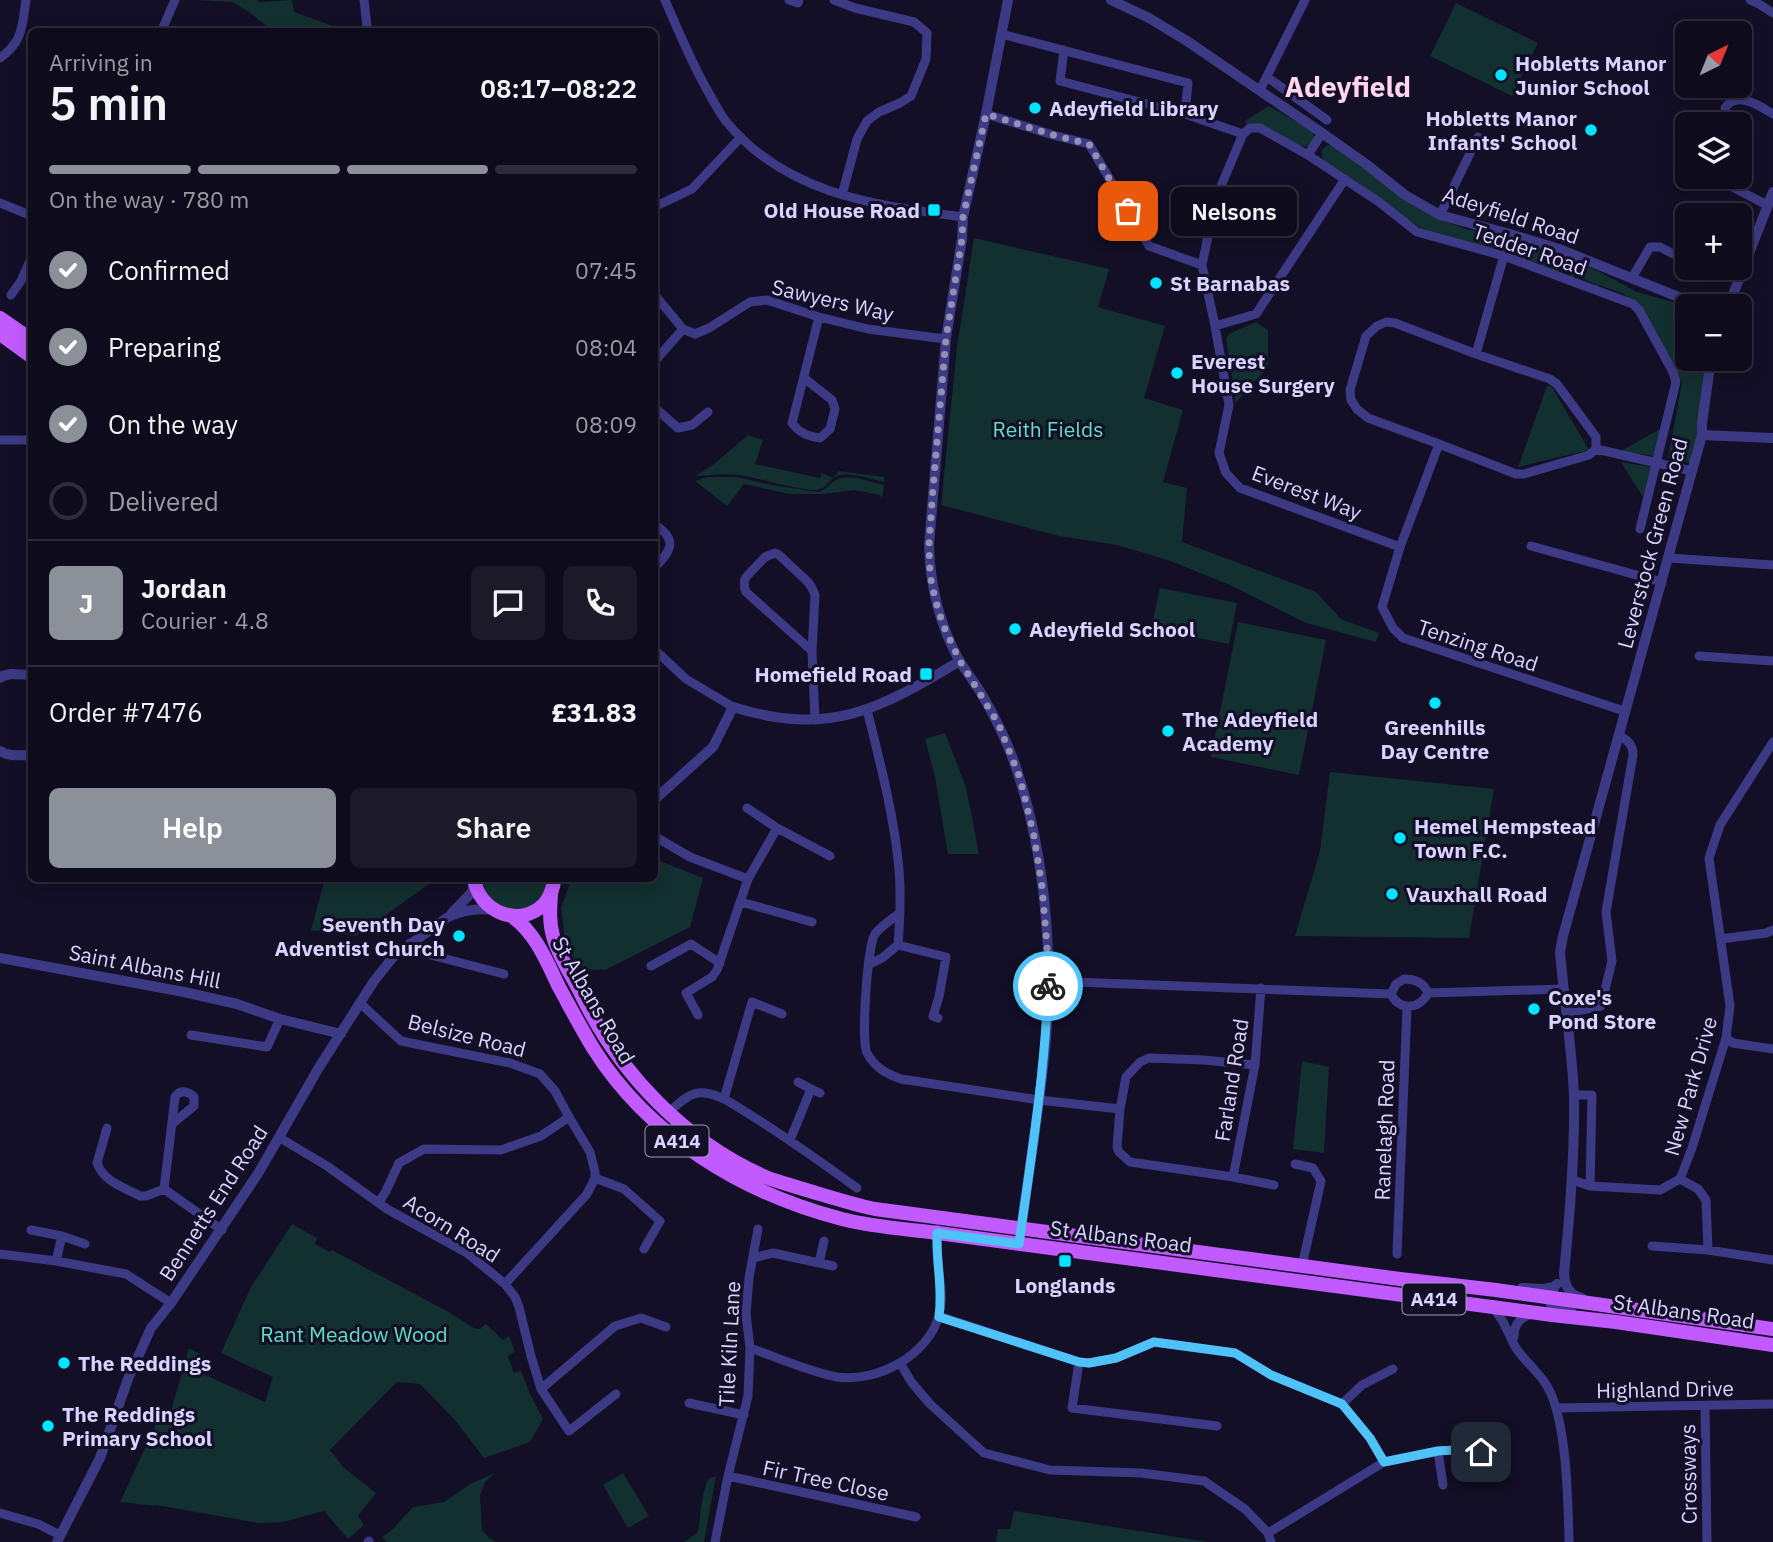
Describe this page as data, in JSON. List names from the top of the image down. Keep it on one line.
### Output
{"streets":{"main road":["St Albans Road","A414"],"street":["Adeyfield Road","Tedder Road","Sawyers Way","Everest Way","Leverstock Green Road","Tenzing Road","Saint Albans Hill","Belsize Road","Farland Road","New Park Drive","Ranelagh Road","Bennetts End Road","Acorn Road","Tile Kiln Lane","Highland Drive","Crossways","Fir Tree Close"]},"crossings":[["Tedder Road","Everest Way"],["Everest Way","Tenzing Road"],["Leverstock Green Road","Tenzing Road"],["Leverstock Green Road","St Albans Road"],["Leverstock Green Road","New Park Drive"],["Saint Albans Hill","Bennetts End Road"],["Belsize Road","Bennetts End Road"],["Bennetts End Road","Acorn Road"],["Tile Kiln Lane","Fir Tree Close"],["Highland Drive","Crossways"]],"districts":["Adeyfield"],"parks":["Reith Fields","Rant Meadow Wood"],"places":{"other":["Hobletts Manor Junior School","Adeyfield Library","Hobletts Manor Infants' School","Nelsons","St Barnabas","Everest House Surgery","Adeyfield School","Greenhills Day Centre","The Adeyfield Academy","Hemel Hempstead Town F.C.","Vauxhall Road","Seventh Day Adventist Church","Coxe's Pond Store","The Reddings","The Reddings Primary School"],"transit":["Old House Road","Homefield Road","Longlands"]},"north":"top right","page":{"map_buttons":["+","−"],"heading":["5 min","Arriving in","08:17–08:22"],"panel":["Jordan","Courier · 4.8","Order #7476","£31.83"],"bar":"On the way · 780 m","bubble":"Nelsons","list":[["Confirmed","07:45"],["Preparing","08:04"],["On the way","08:09"],"Delivered"],"round":"J","buttons":["Help","Share"]}}
